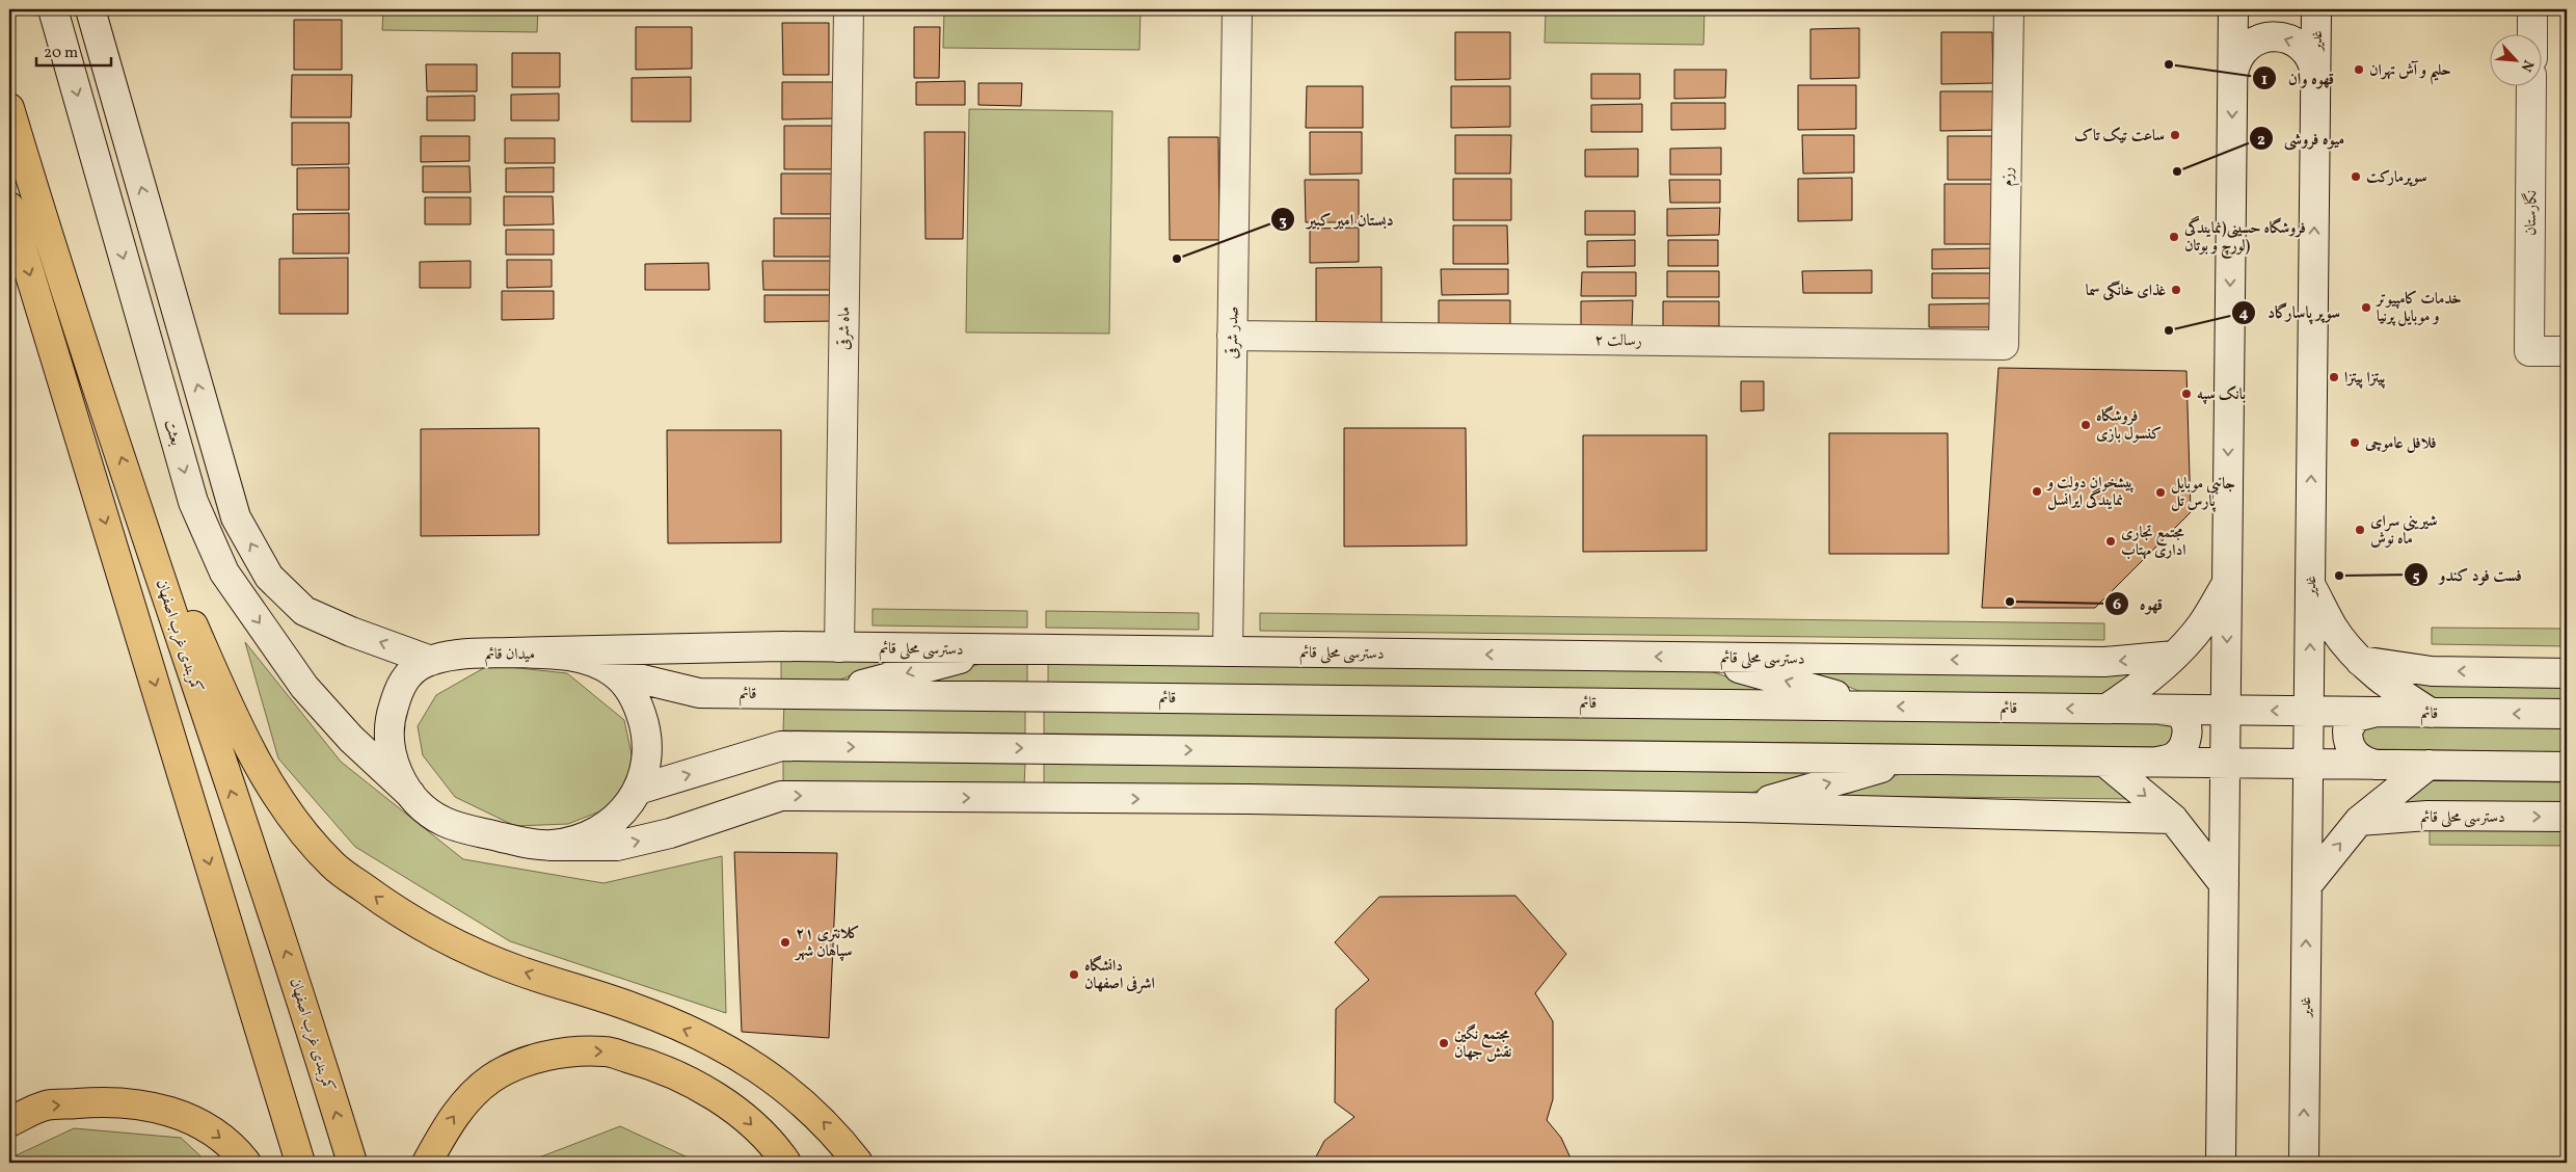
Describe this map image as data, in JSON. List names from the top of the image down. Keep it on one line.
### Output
{"streets":{"highway":["کمربندی غرب اصفهان"],"main road":["غدیر","رزم","نگارستان","ماه شرقی","صدر شرقی","رسالت ۲","بعثت","دسترسی محلی قائم","میدان قائم","قائم"]},"crossings":[["غدیر","قائم"],["رزم","رسالت ۲"],["ماه شرقی","دسترسی محلی قائم"],["صدر شرقی","رسالت ۲"],["صدر شرقی","دسترسی محلی قائم"],["بعثت","میدان قائم"],["دسترسی محلی قائم","میدان قائم"],["میدان قائم","قائم"]],"places":["قهوه وان","حلیم و آش تهران","ساعت تیک تاک","میوه فروشی","سوپرمارکت","فروشگاه حسینی(نمایندگی لورچ و بوتان)","دبستان امیر کبیر","غذای خانگی سما","خدمات کامپیوتر و موبایل پرنیا","سوپر پاسارگاد","پیتزا پیتزا","بانک سپه","فروشگاه کنسول بازی","فلافل عاموچی","پیشخوان دولت و نمایندگی ایرانسل","جانبی موبایل پارس تل","شیرینی سرای ماه نوش","مجتمع تجاری اداری مهتاب","فست فود کندو","قهوه","کلانتری ۲۱ سپاهان شهر","دانشگاه اشرفی اصفهان","مجتمع نگین نقش جهان"],"scale_bar":"20 m","north":"bottom right"}
